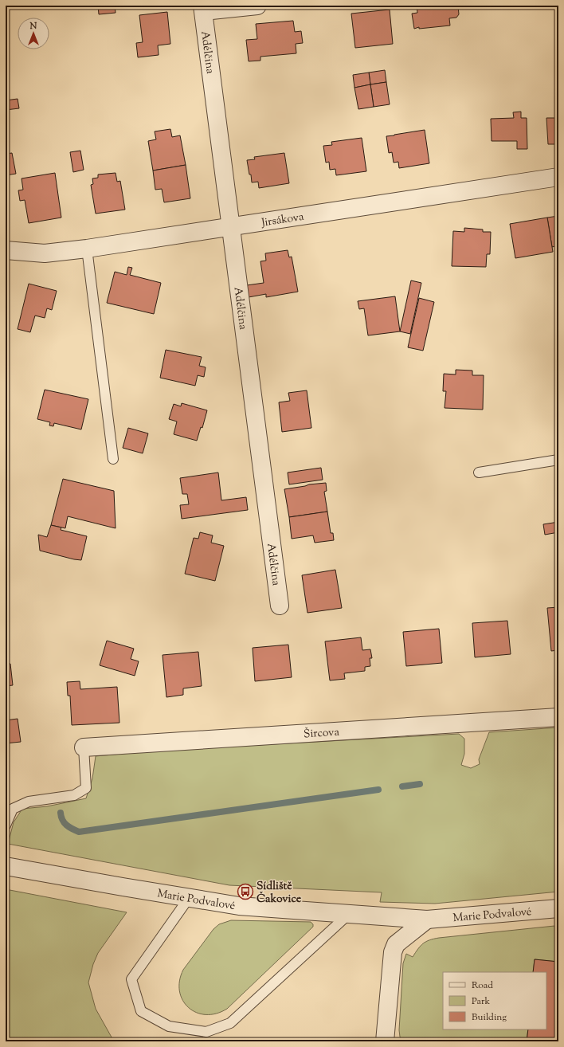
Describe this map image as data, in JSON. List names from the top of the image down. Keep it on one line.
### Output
{"streets":{"street":["Adélčina","Jirsákova","Šircova","Marie Podvalové"]},"crossings":[["Adélčina","Jirsákova"]],"places":{"bus stop":["Sídliště Čakovice"]},"legend":["Road","Park","Building"],"north":"top"}
